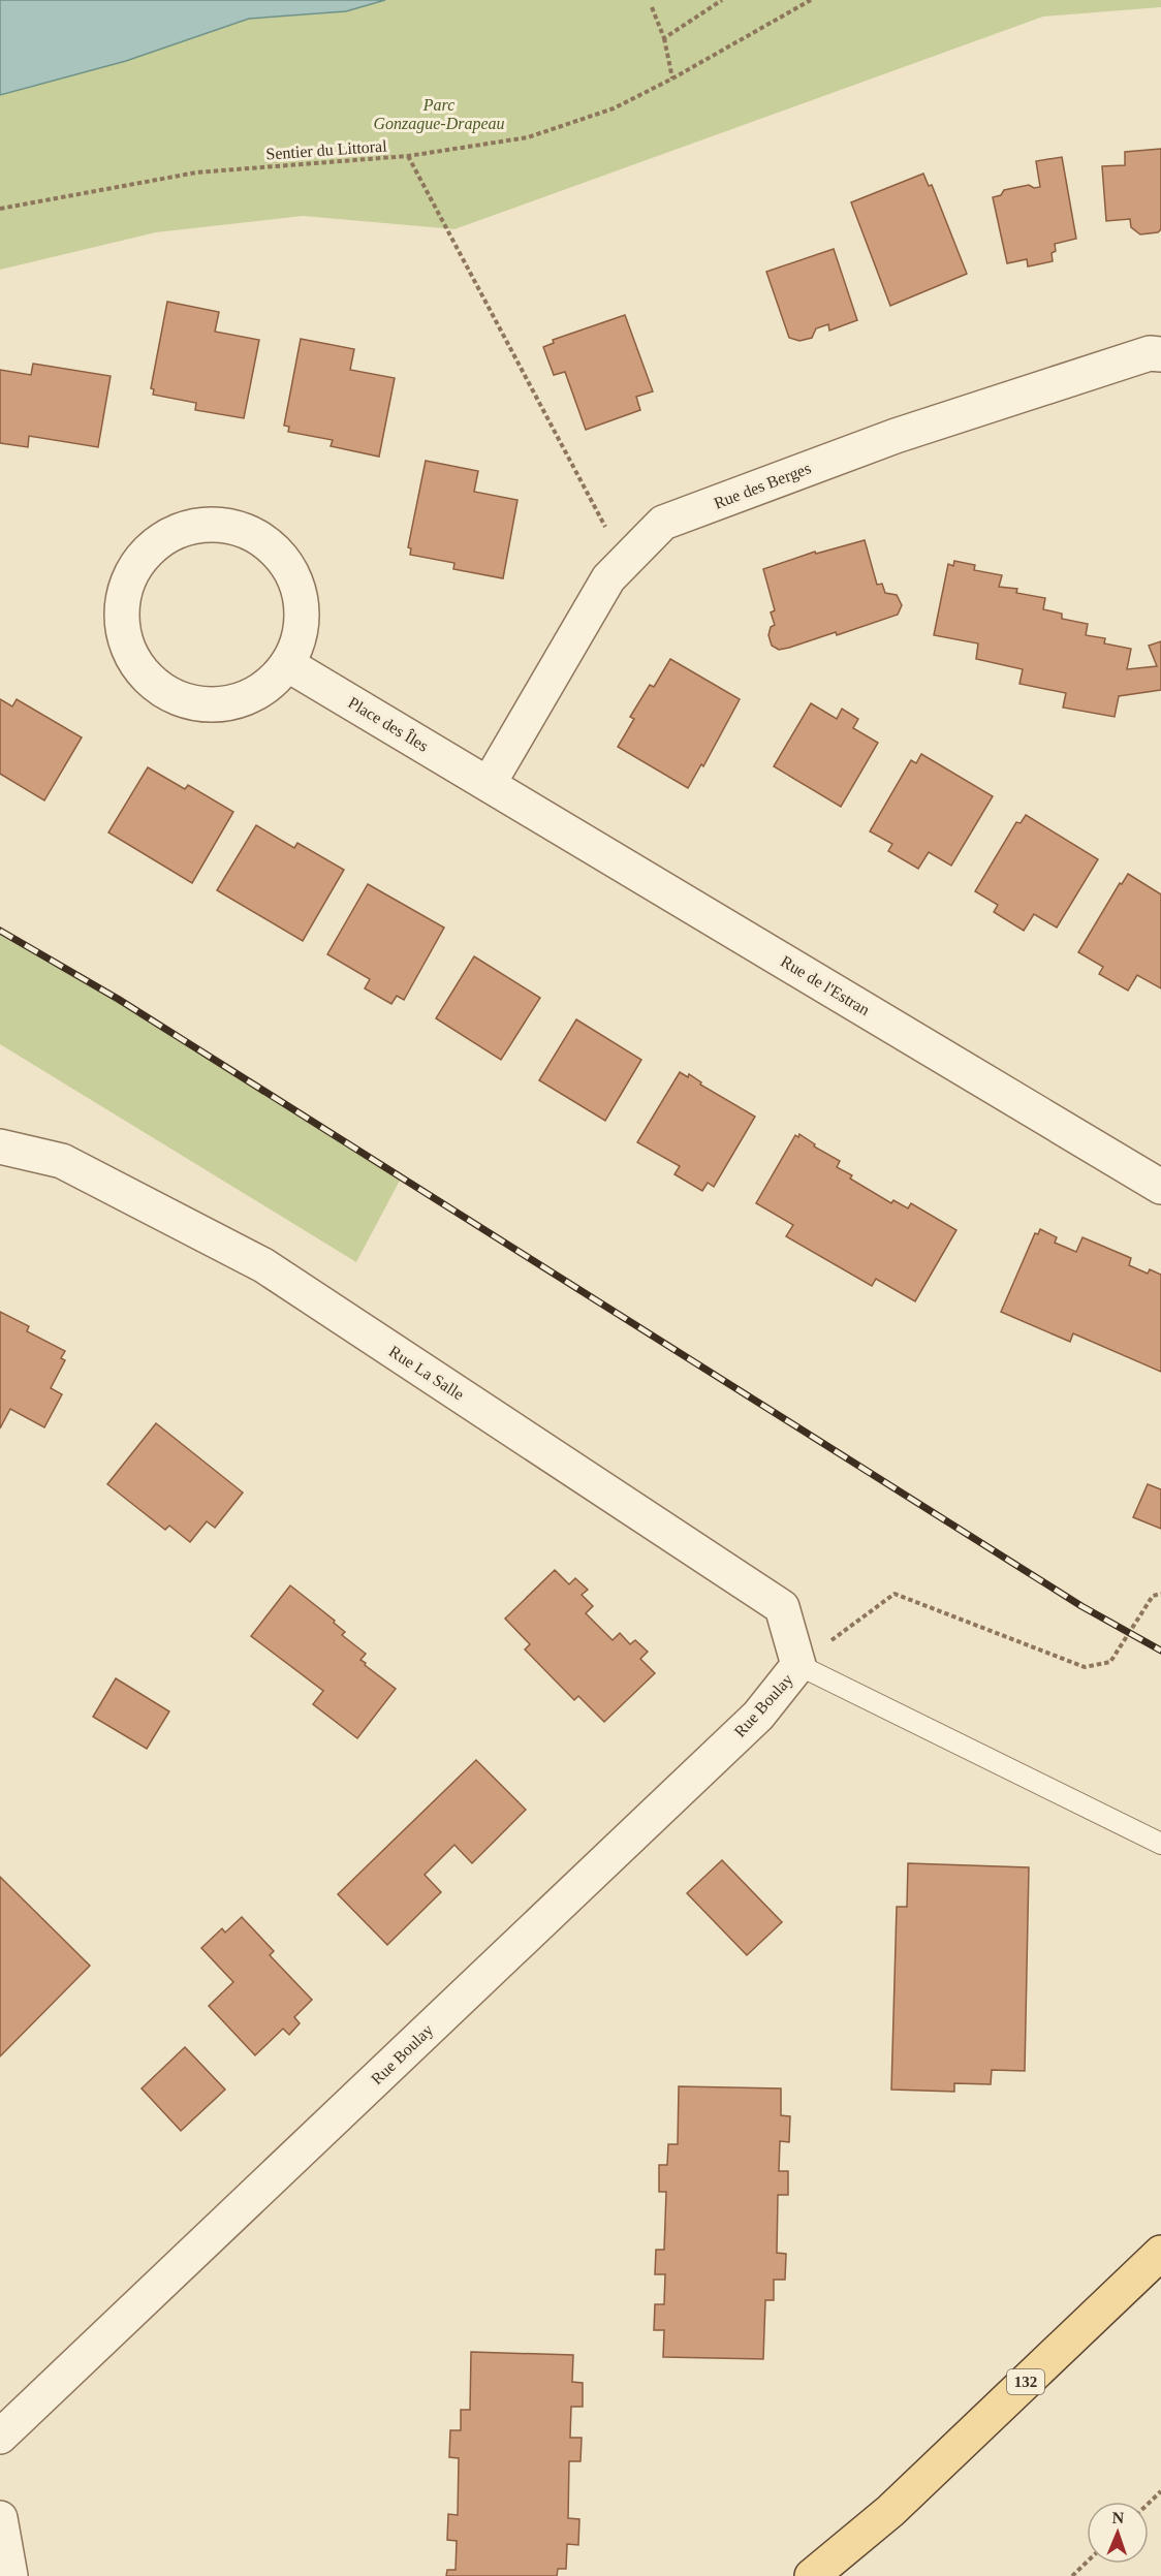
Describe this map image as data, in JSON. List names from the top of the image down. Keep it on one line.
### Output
{"streets":{"main road":["132"],"street":["Rue des Berges","Place des Îles","Rue de l'Estran","Rue La Salle","Rue Boulay"],"path":["Sentier du Littoral"]},"crossings":[["Rue des Berges","Place des Îles"],["Rue des Berges","Rue de l'Estran"],["Place des Îles","Rue de l'Estran"],["Rue La Salle","Rue Boulay"]],"parks":["Parc Gonzague-Drapeau"],"north":"top"}
